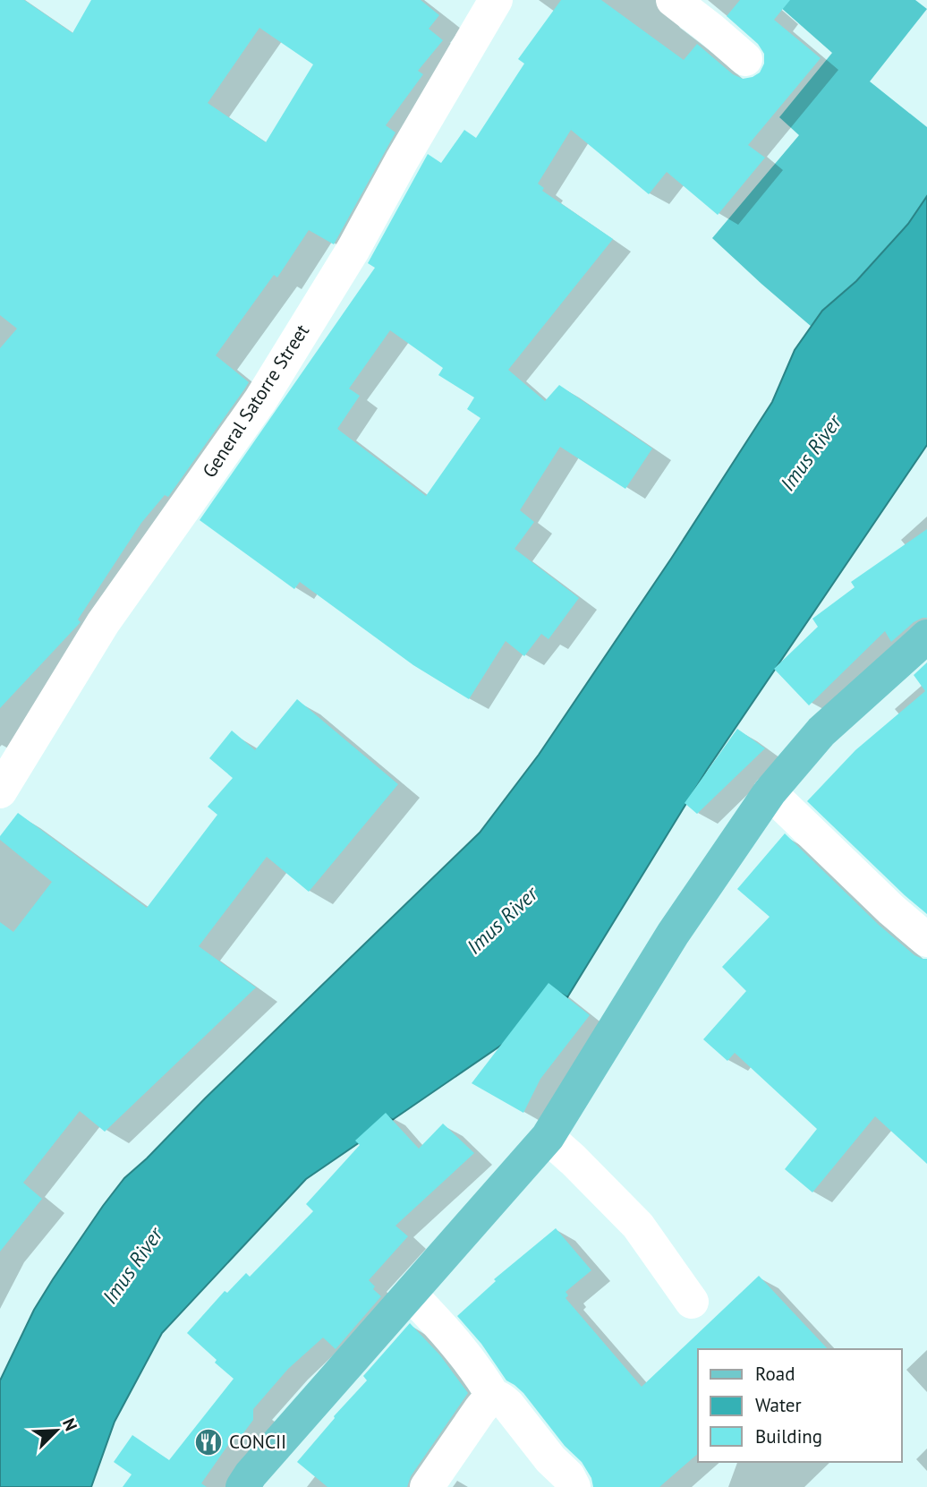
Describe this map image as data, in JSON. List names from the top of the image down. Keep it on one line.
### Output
{"streets":{"street":["General Satorre Street"]},"water":["Imus River"],"places":{"restaurant":["CONCII"]},"legend":["Road","Water","Building"],"north":"top right"}
